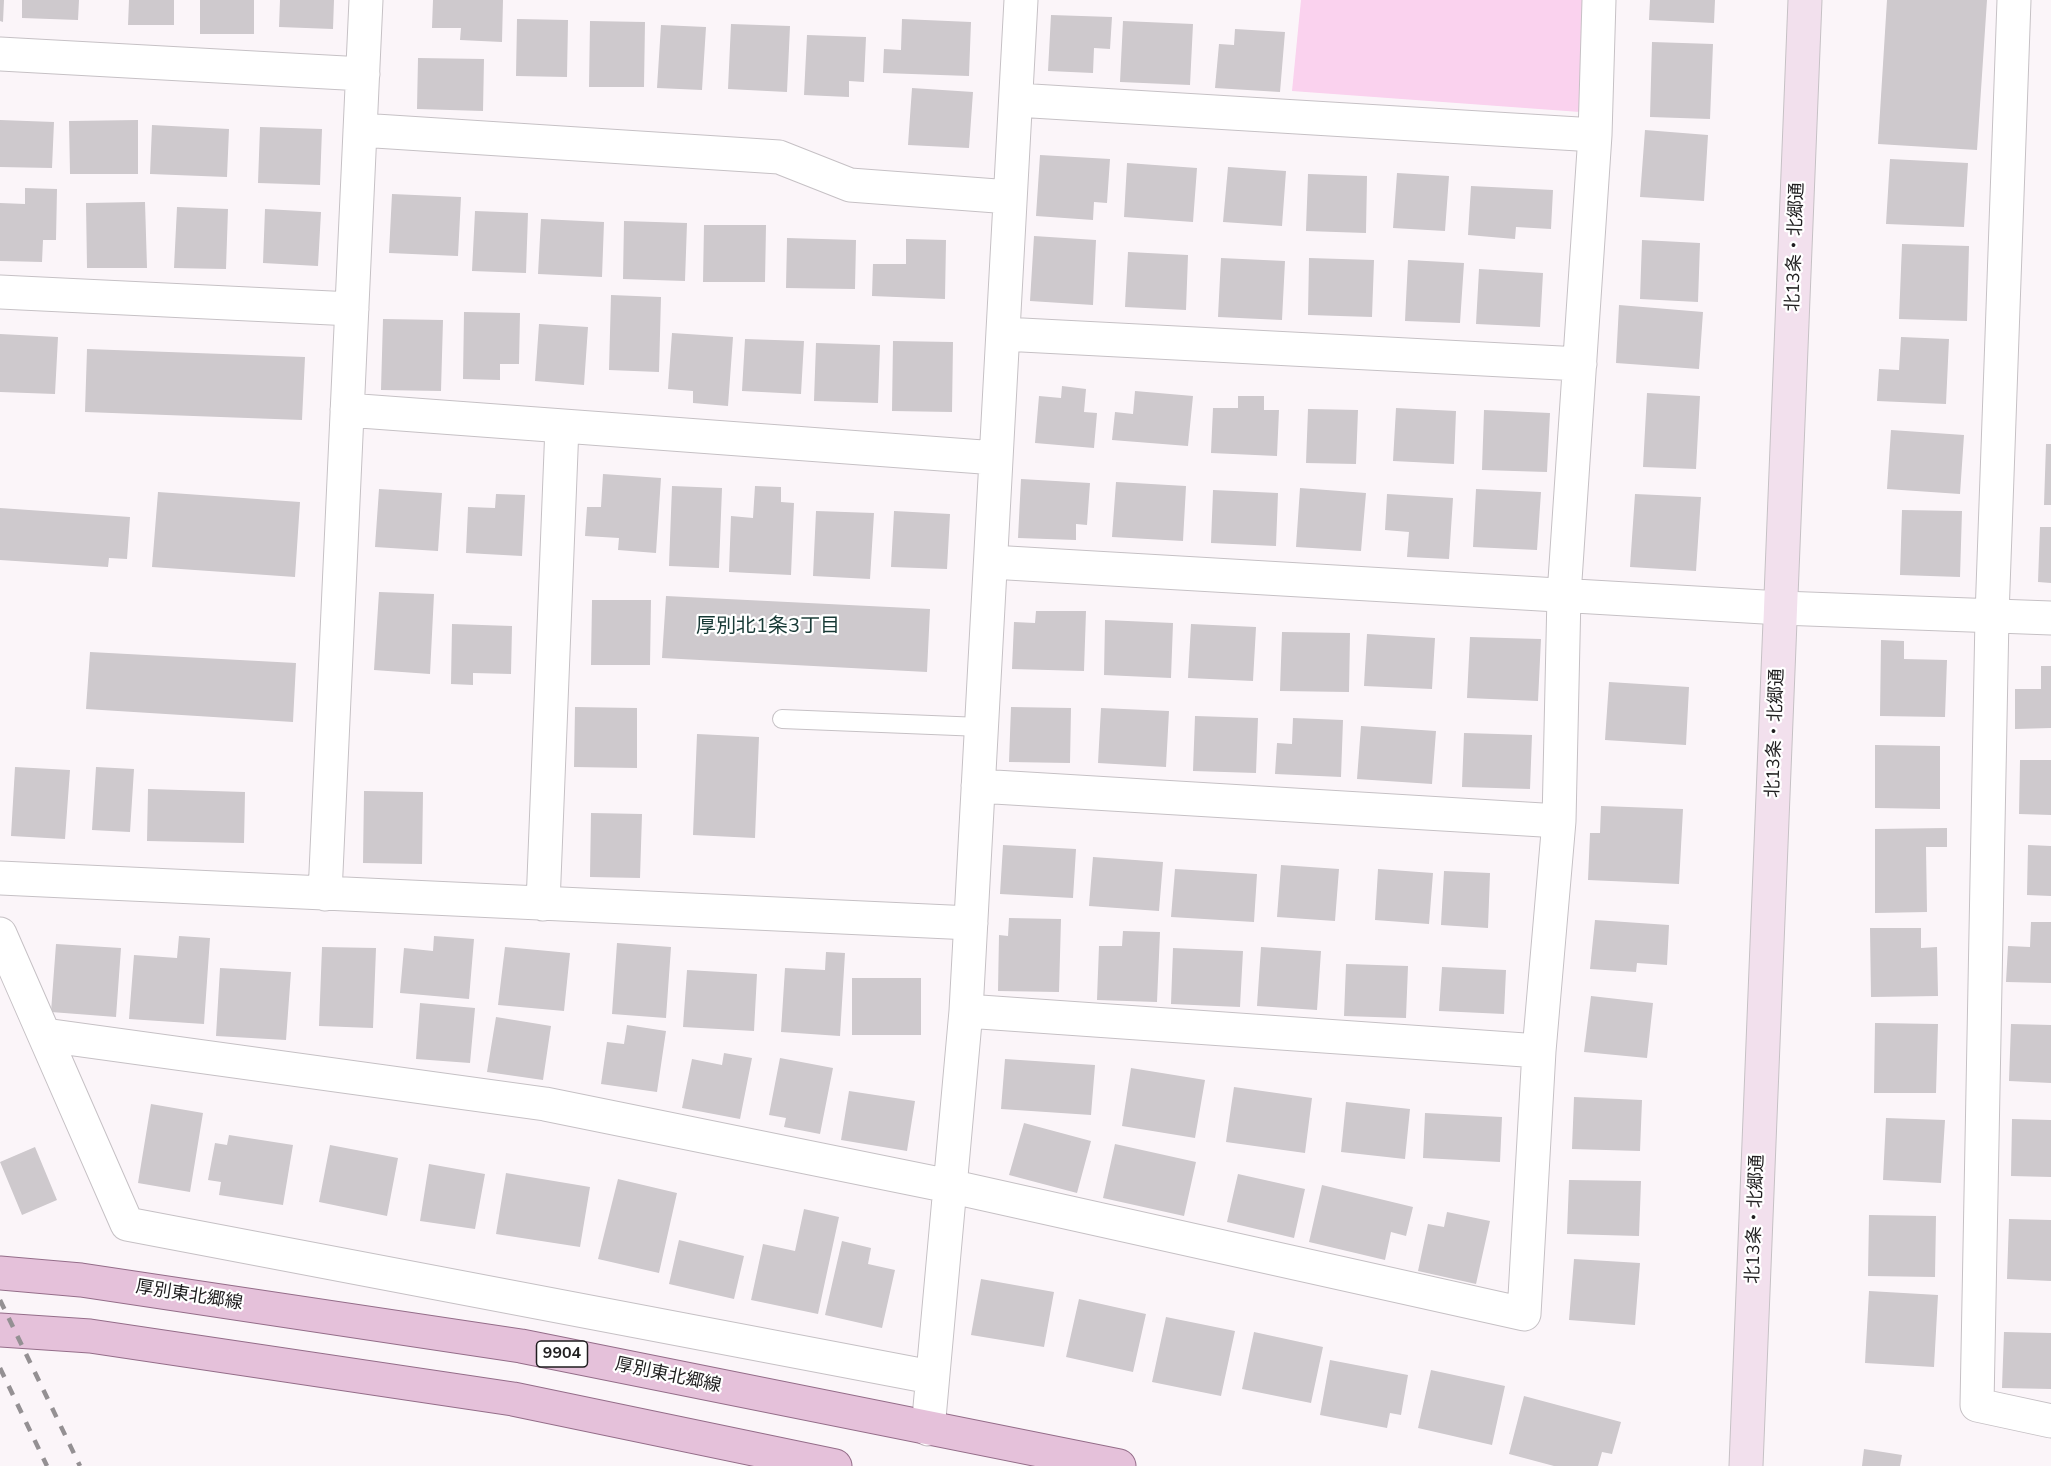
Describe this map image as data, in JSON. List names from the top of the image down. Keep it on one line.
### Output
{"streets":{"main road":["北13条・北郷通","厚別東北郷線","9904"]},"districts":["厚別北1条3丁目"]}
